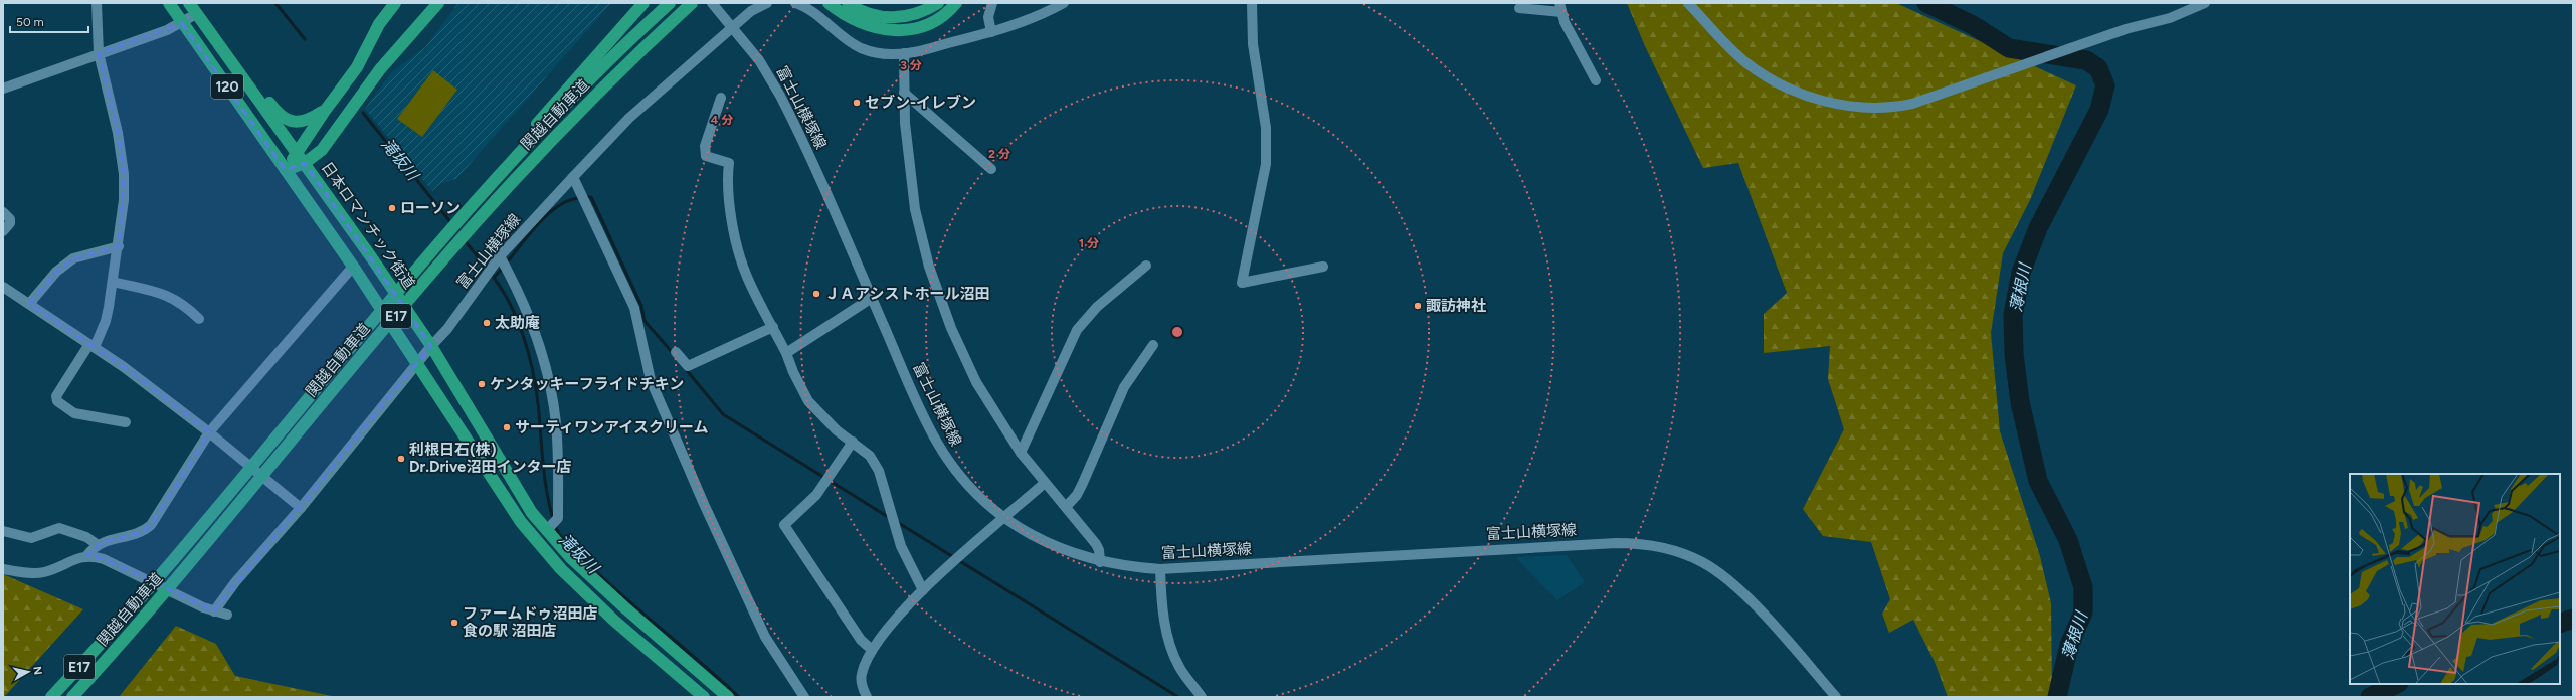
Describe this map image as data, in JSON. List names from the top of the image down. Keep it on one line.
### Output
{"streets":{"highway":["120","関越自動車道","日本ロマンチック街道","E17"],"street":["富士山横塚線"]},"crossings":[["120","富士山横塚線"],["富士山横塚線","日本ロマンチック街道"]],"water":["滝坂川","薄根川"],"places":["セブン-イレブン","ローソン","ＪＡアシストホール沼田","諏訪神社","太助庵","ケンタッキーフライドチキン","サーティワンアイスクリーム","利根日石(株) Dr.Drive沼田インター店","ファームドゥ沼田店 食の駅 沼田店"],"scale_bar":"50 m","north":"right","rings":["3 分","4 分","2 分","1 分"]}
